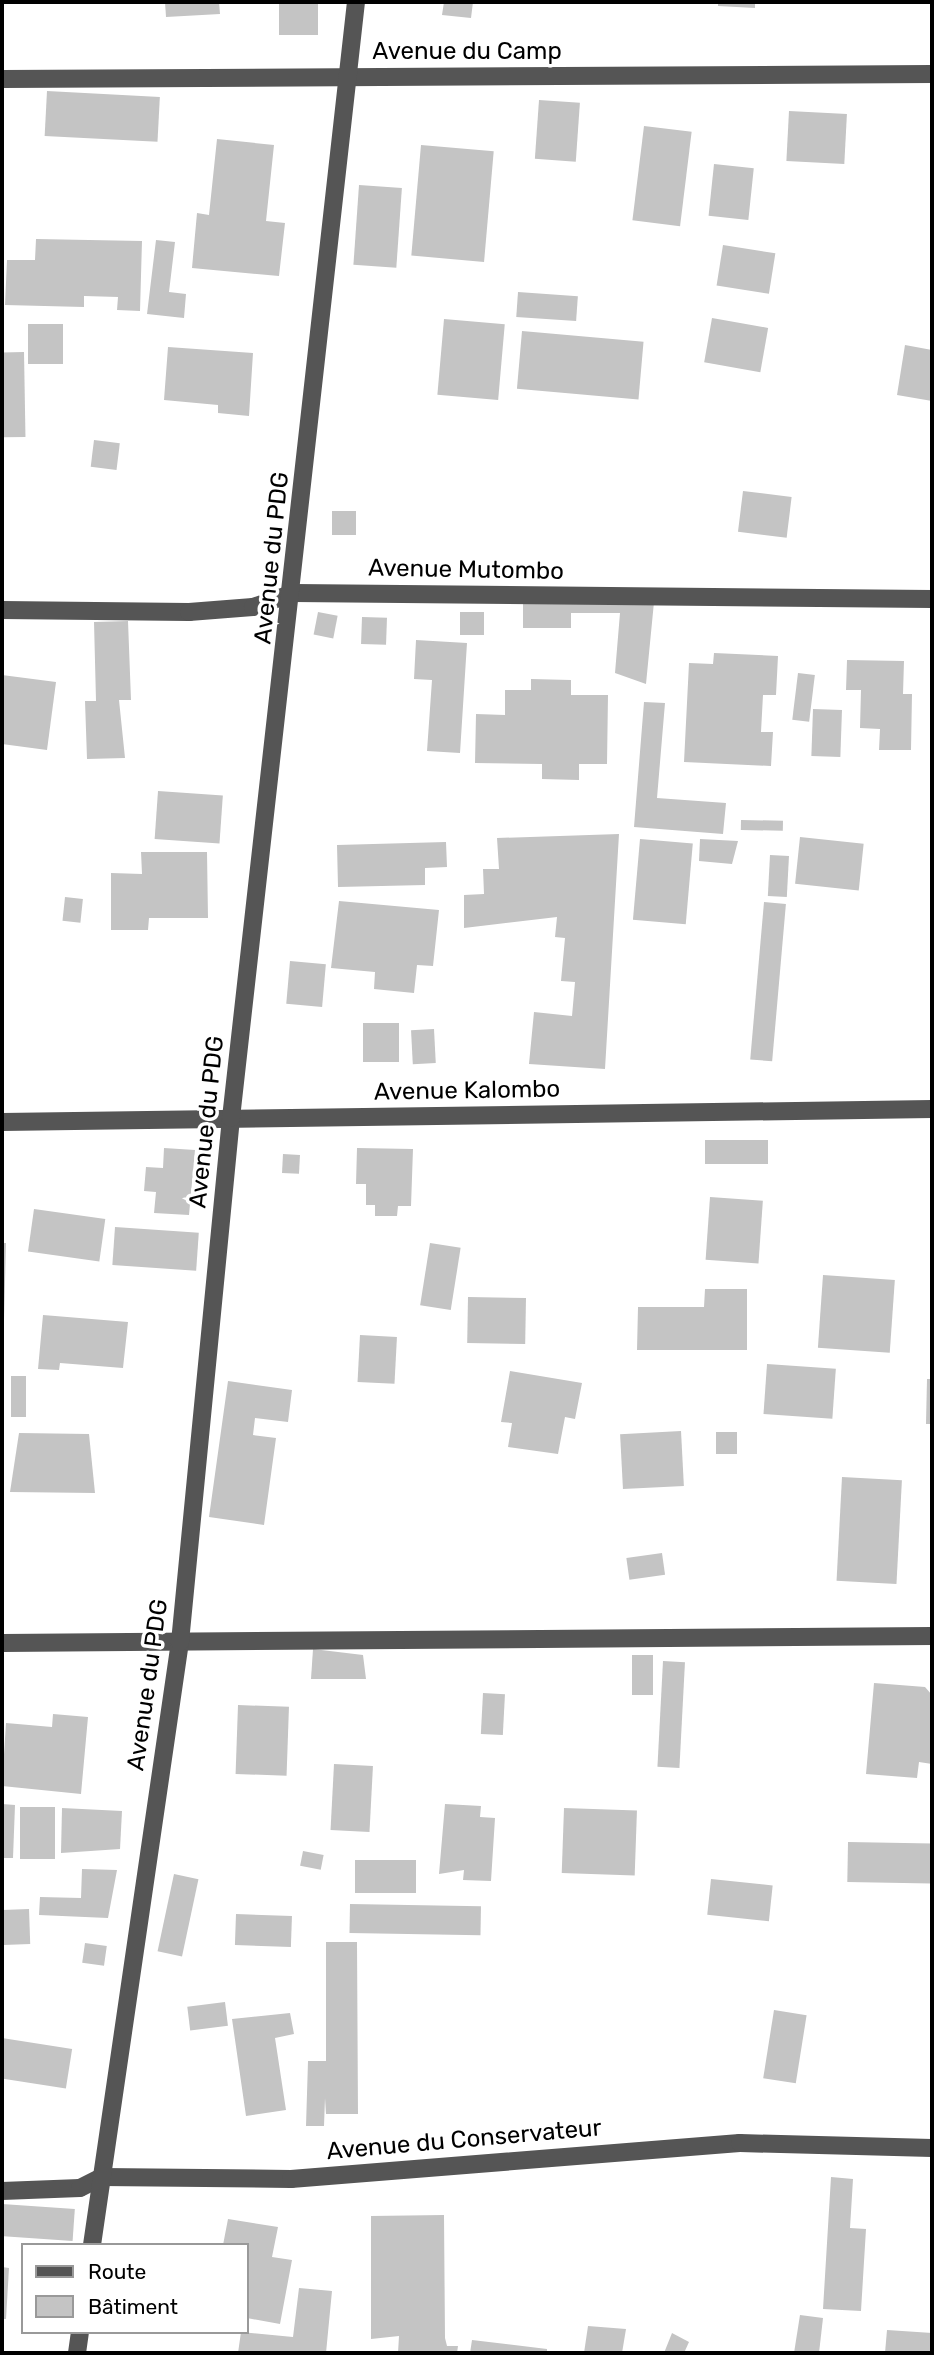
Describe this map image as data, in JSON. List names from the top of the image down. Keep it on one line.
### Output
{"streets":{"street":["Avenue du Camp","Avenue du PDG","Avenue Mutombo","Avenue Kalombo","Avenue du Conservateur"]},"crossings":[["Avenue du Camp","Avenue du PDG"],["Avenue du PDG","Avenue Mutombo"],["Avenue du PDG","Avenue Kalombo"],["Avenue du PDG","Avenue du Conservateur"]],"legend":["Route","Bâtiment"]}
